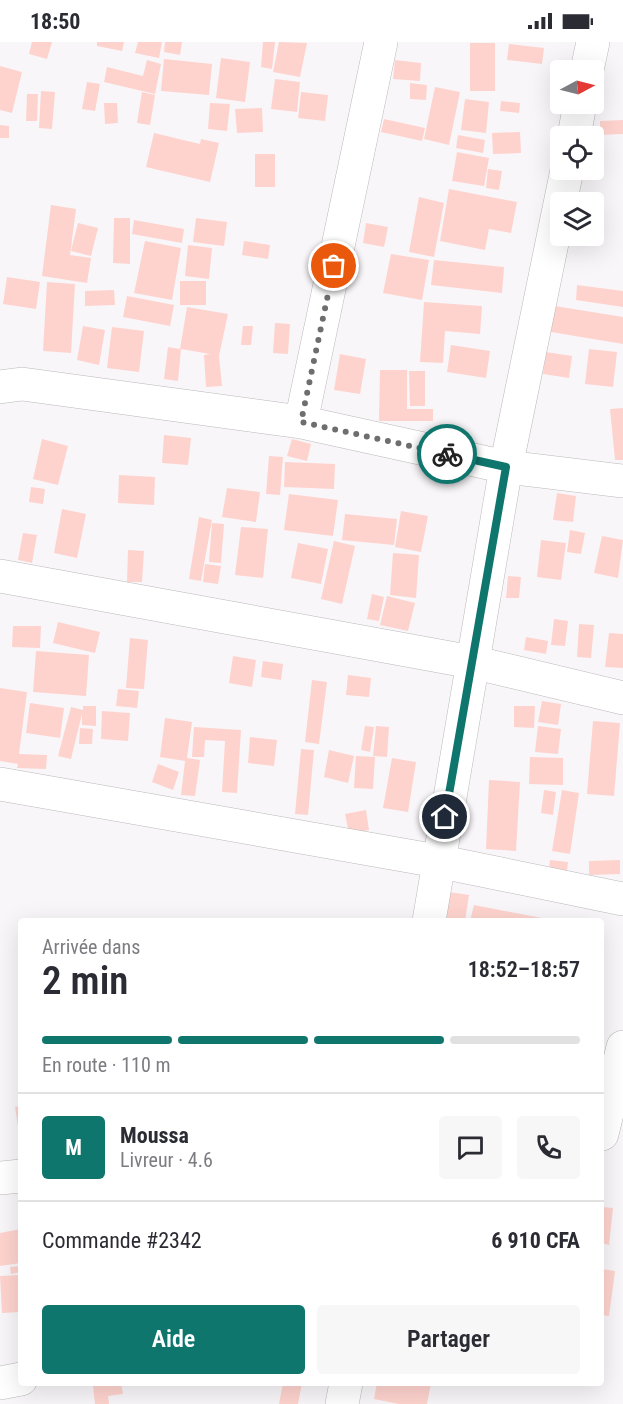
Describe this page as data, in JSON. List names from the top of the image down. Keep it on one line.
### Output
{"north":"right","page":{"status":"18:50","heading":["2 min","Arrivée dans","18:52–18:57"],"panel":["Moussa","Livreur · 4.6","Commande #2342","6 910 CFA"],"bar":"En route · 110 m","round":"M","buttons":["Aide","Partager"]}}
